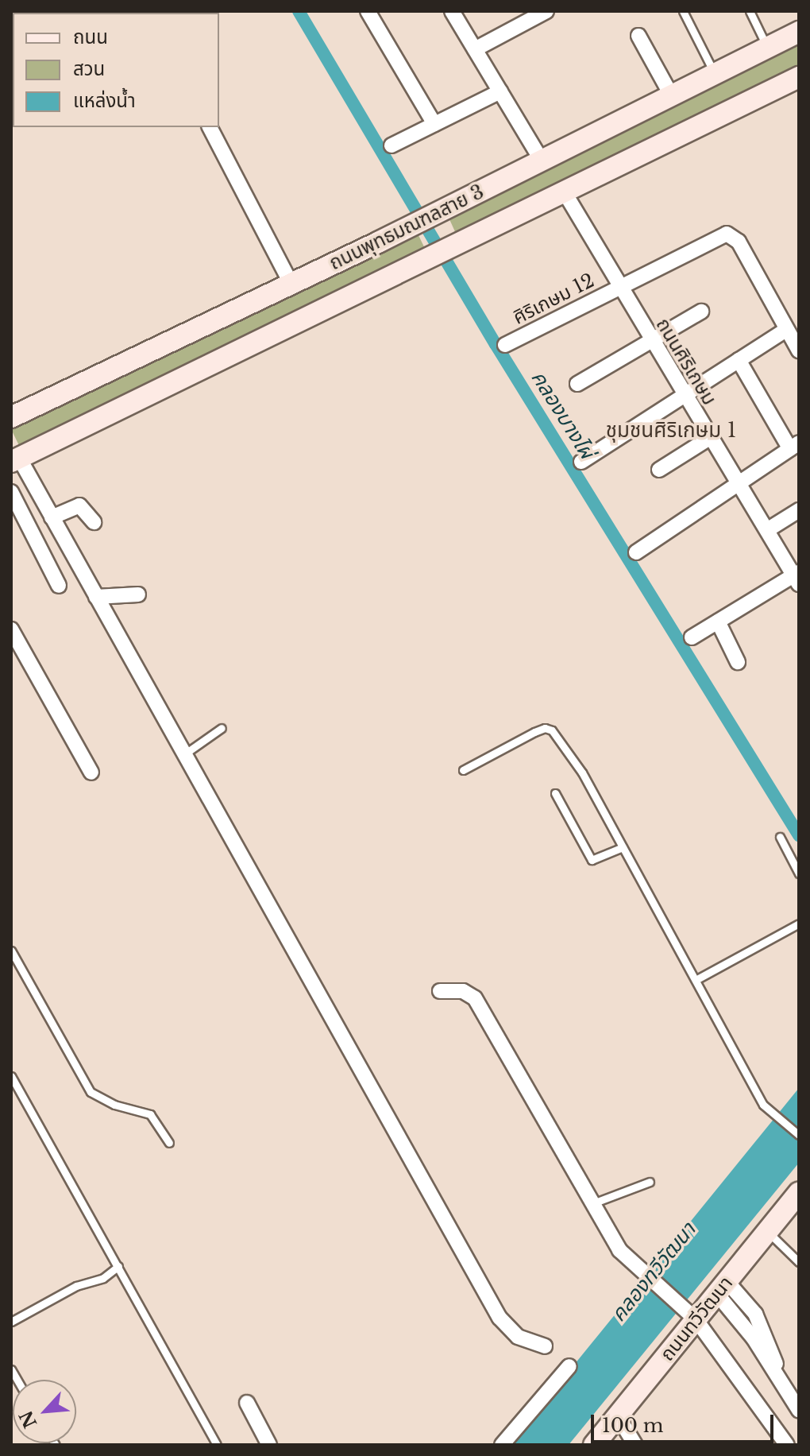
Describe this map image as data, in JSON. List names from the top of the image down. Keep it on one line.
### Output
{"streets":{"main road":["ถนนพุทธมณฑลสาย 3","ถนนทวีวัฒนา"],"street":["ศิริเกษม 12","ถนนศิริเกษม"]},"crossings":[["ถนนพุทธมณฑลสาย 3","ถนนศิริเกษม"],["ศิริเกษม 12","ถนนศิริเกษม"]],"districts":["ชุมชนศิริเกษม 1"],"water":["คลองบางไผ่","คลองทวีวัฒนา"],"legend":["ถนน","สวน","แหล่งน้ำ"],"scale_bar":"100 m","north":"bottom left"}
